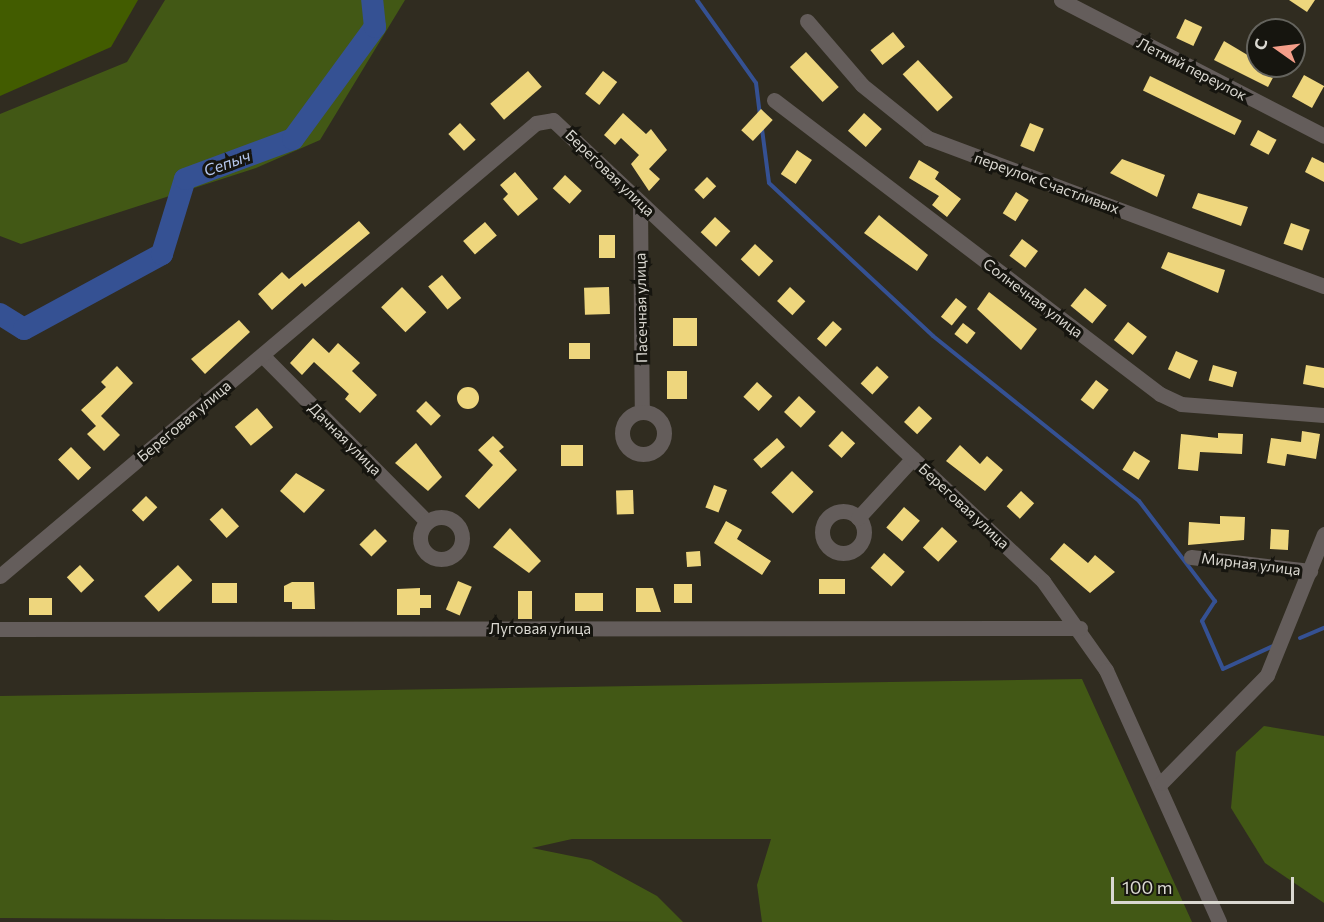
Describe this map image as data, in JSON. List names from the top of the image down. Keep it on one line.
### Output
{"streets":{"street":["Летний переулок","Береговая улица","переулок Счастливых","Солнечная улица","Пасечная улица","Дачная улица","Мирная улица","Луговая улица"]},"crossings":[["Береговая улица","Пасечная улица"],["Береговая улица","Дачная улица"],["Береговая улица","Луговая улица"]],"water":["Сепыч"],"scale_bar":"100 m","north":"left"}
